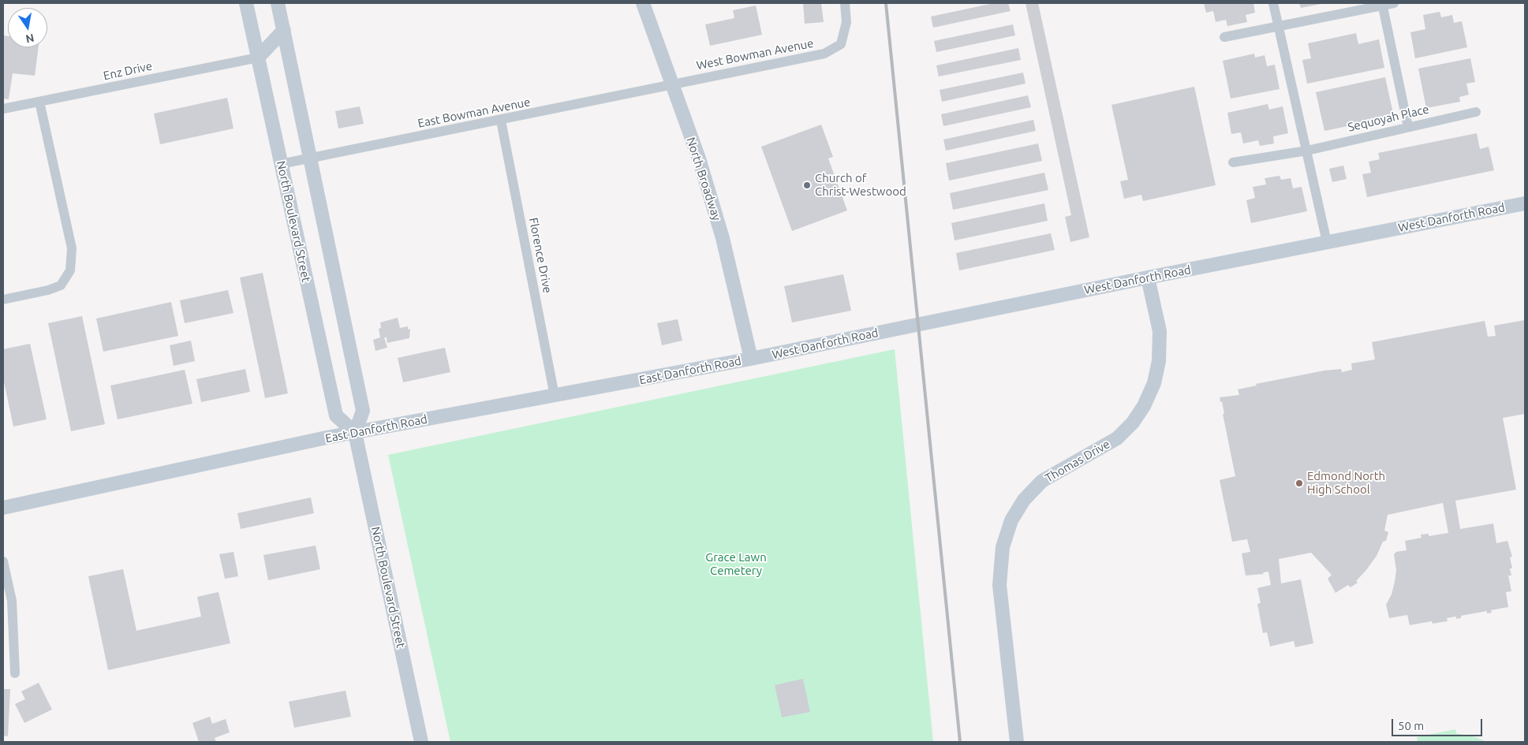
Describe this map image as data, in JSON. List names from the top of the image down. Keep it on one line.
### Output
{"streets":{"main road":["North Broadway","West Danforth Road","North Boulevard Street","East Danforth Road","Thomas Drive"],"street":["West Bowman Avenue","Enz Drive","East Bowman Avenue","Sequoyah Place","Florence Drive"]},"crossings":[["West Bowman Avenue","East Bowman Avenue"],["West Bowman Avenue","North Broadway"],["Enz Drive","North Boulevard Street"],["East Bowman Avenue","North Broadway"],["East Bowman Avenue","North Boulevard Street"],["East Bowman Avenue","Florence Drive"],["North Broadway","West Danforth Road"],["North Broadway","East Danforth Road"],["West Danforth Road","East Danforth Road"],["West Danforth Road","Thomas Drive"],["North Boulevard Street","East Danforth Road"],["Florence Drive","East Danforth Road"]],"parks":["Grace Lawn Cemetery"],"places":["Church of Christ-Westwood","Edmond North High School"],"scale_bar":"50 m","north":"bottom"}
